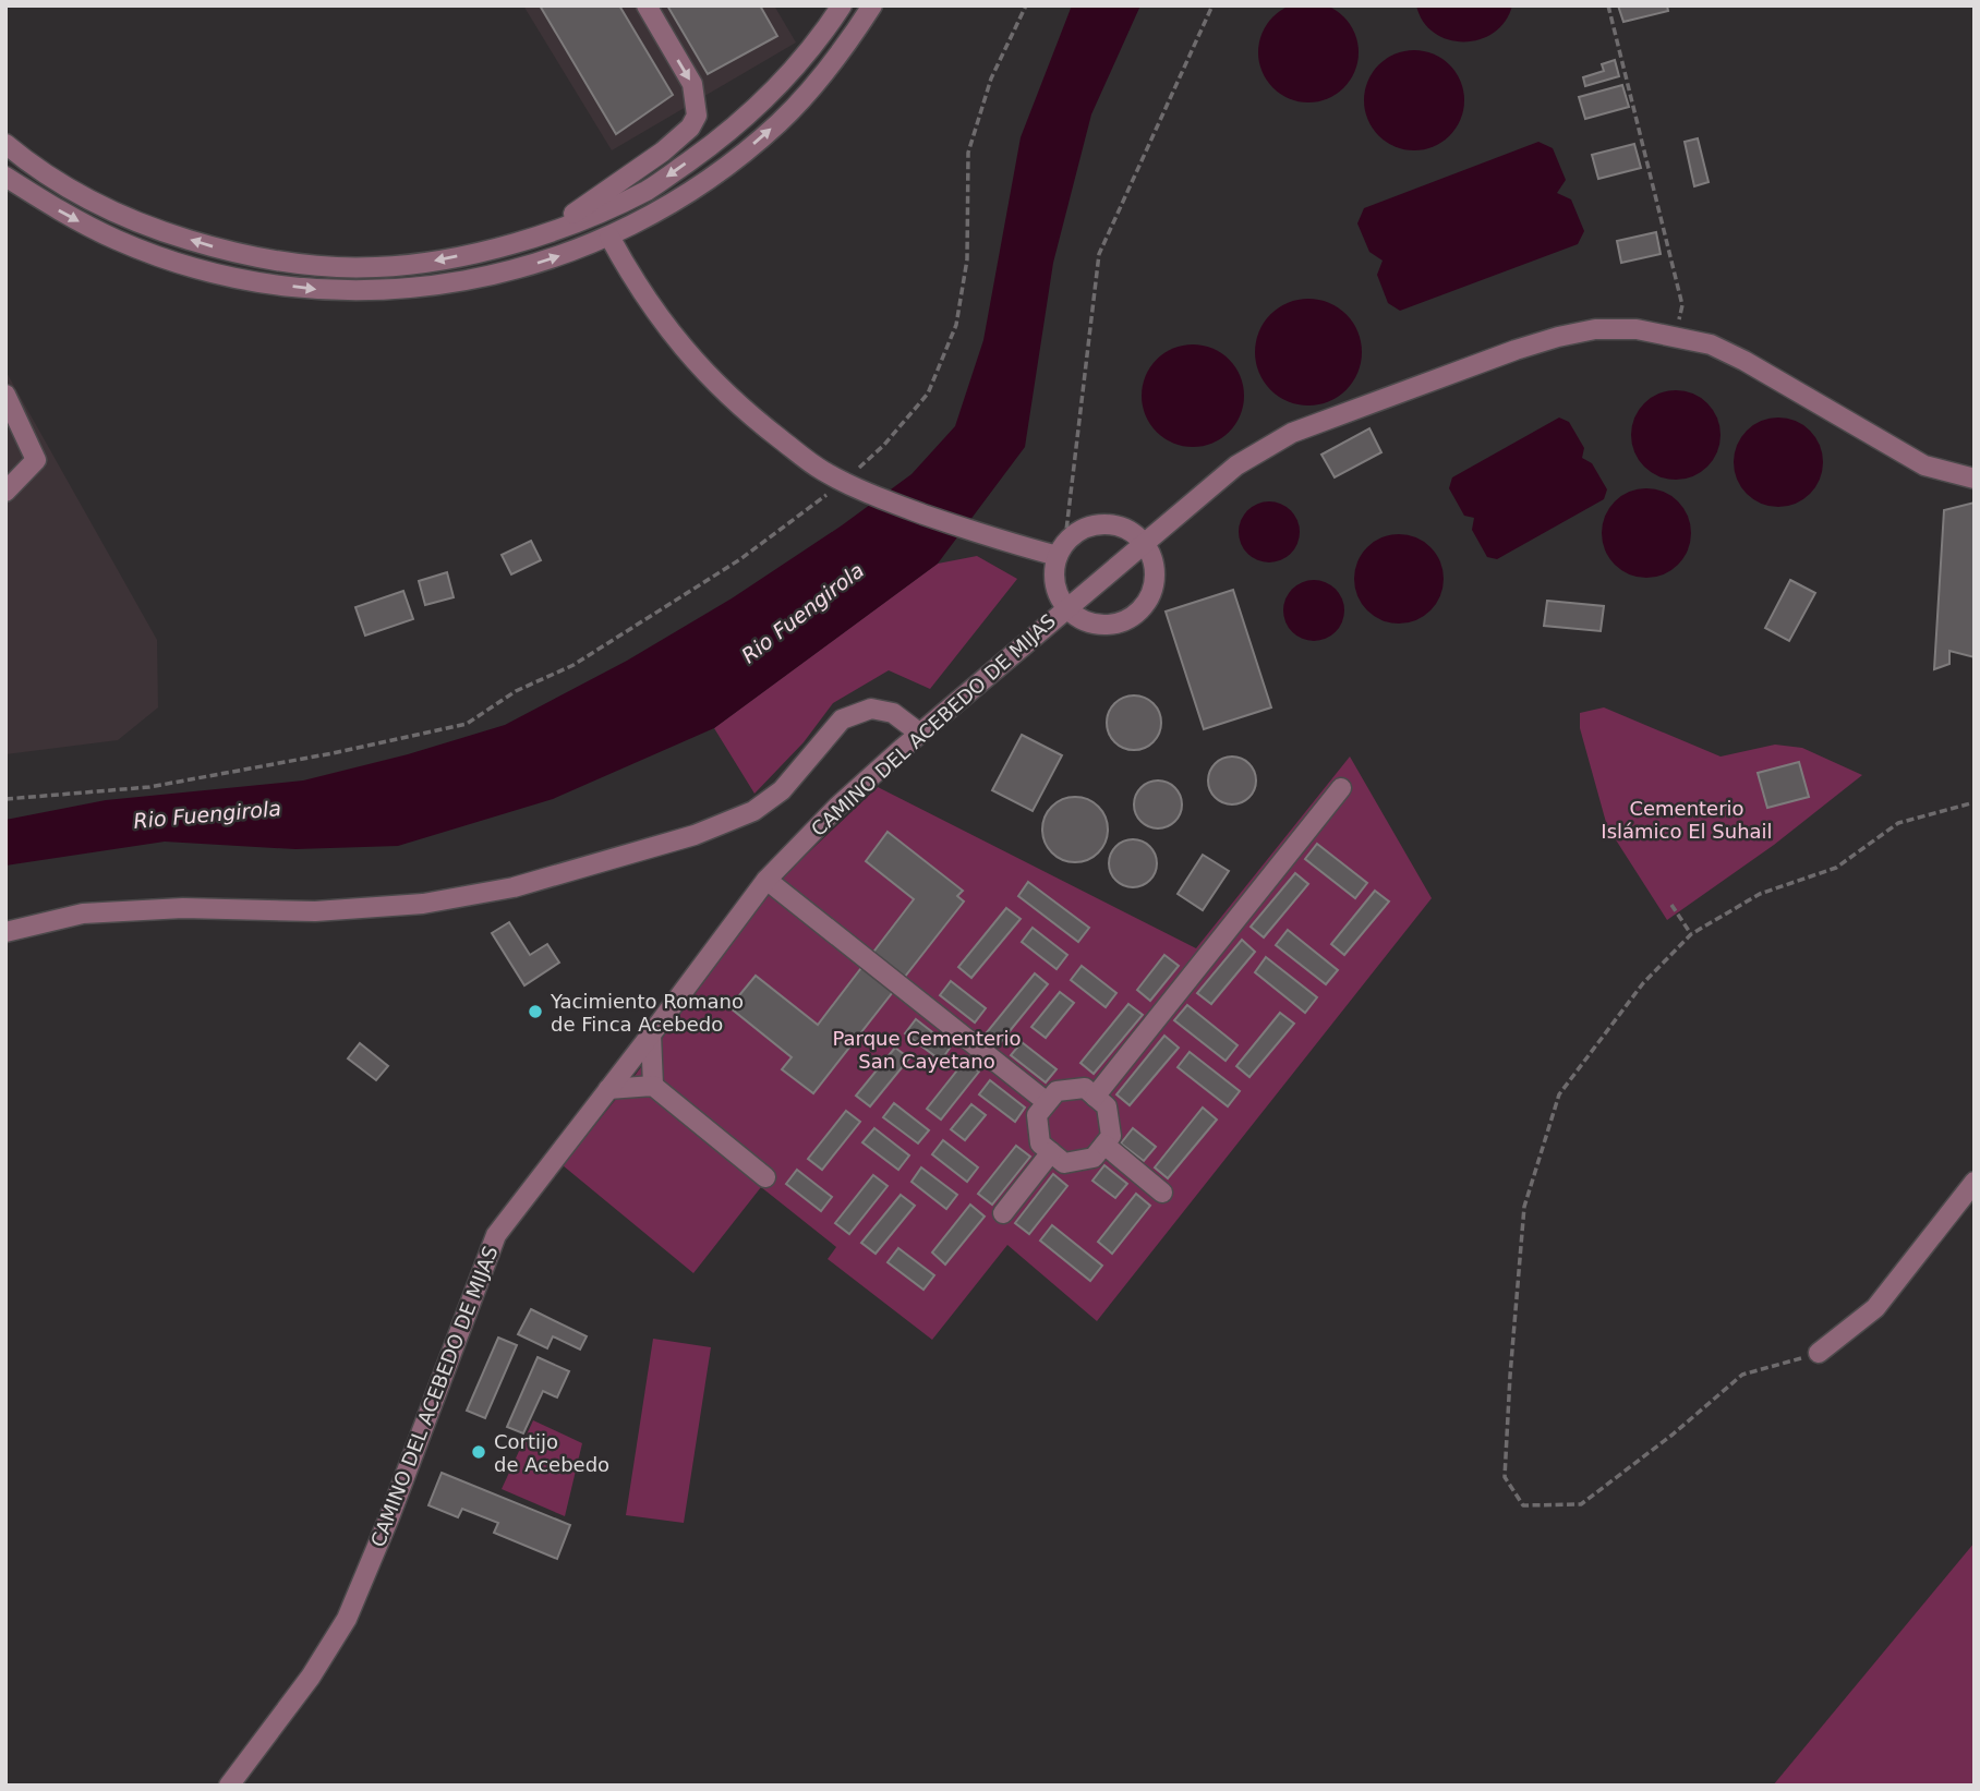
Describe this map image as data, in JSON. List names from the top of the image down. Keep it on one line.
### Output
{"streets":{"street":["CAMINO DEL ACEBEDO DE MIJAS"]},"water":["Rio Fuengirola"],"parks":["Cementerio Islámico El Suhail","Parque Cementerio San Cayetano"],"places":["Yacimiento Romano de Finca Acebedo","Cortijo de Acebedo"]}
